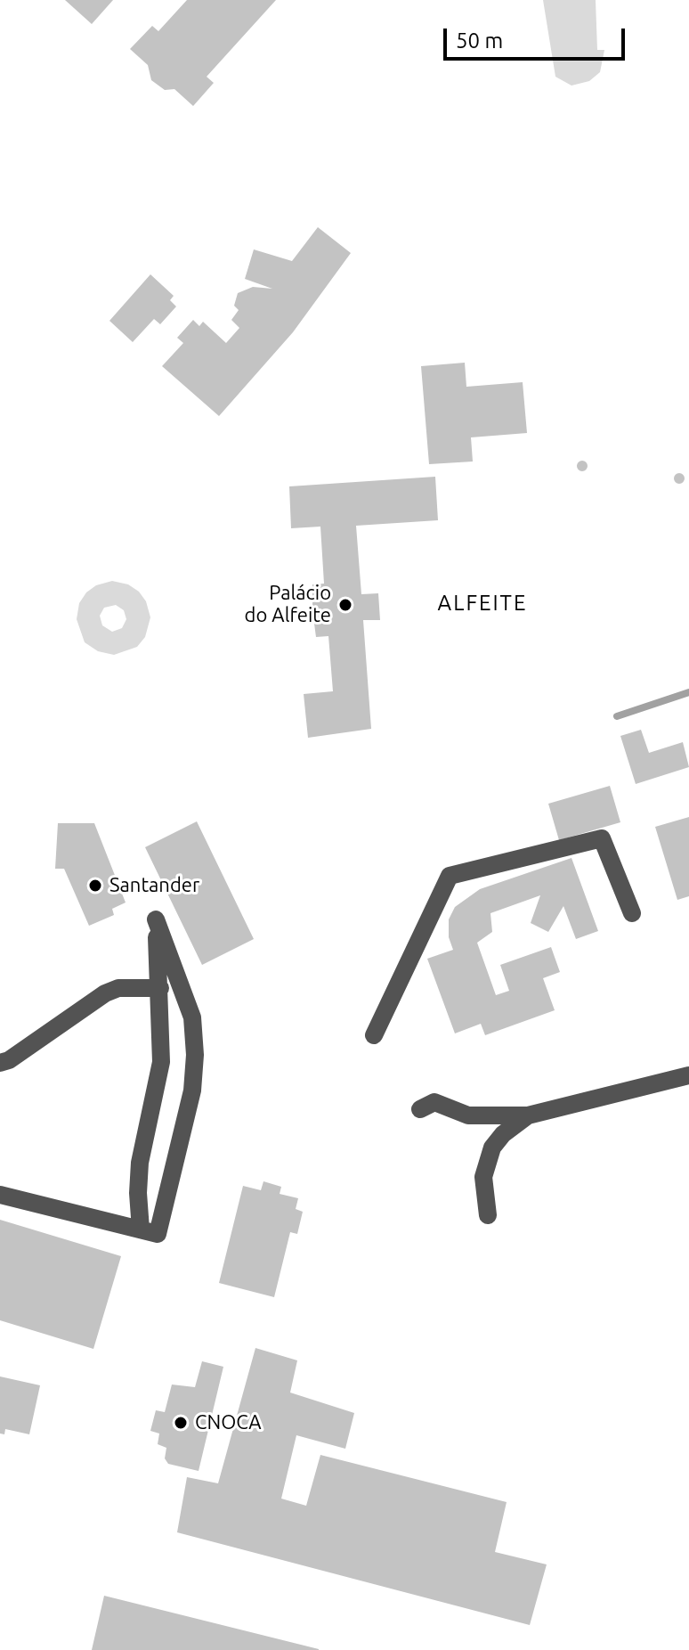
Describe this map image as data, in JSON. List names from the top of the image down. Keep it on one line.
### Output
{"districts":["ALFEITE"],"places":["Palácio do Alfeite","Santander","CNOCA"],"scale_bar":"50 m"}
